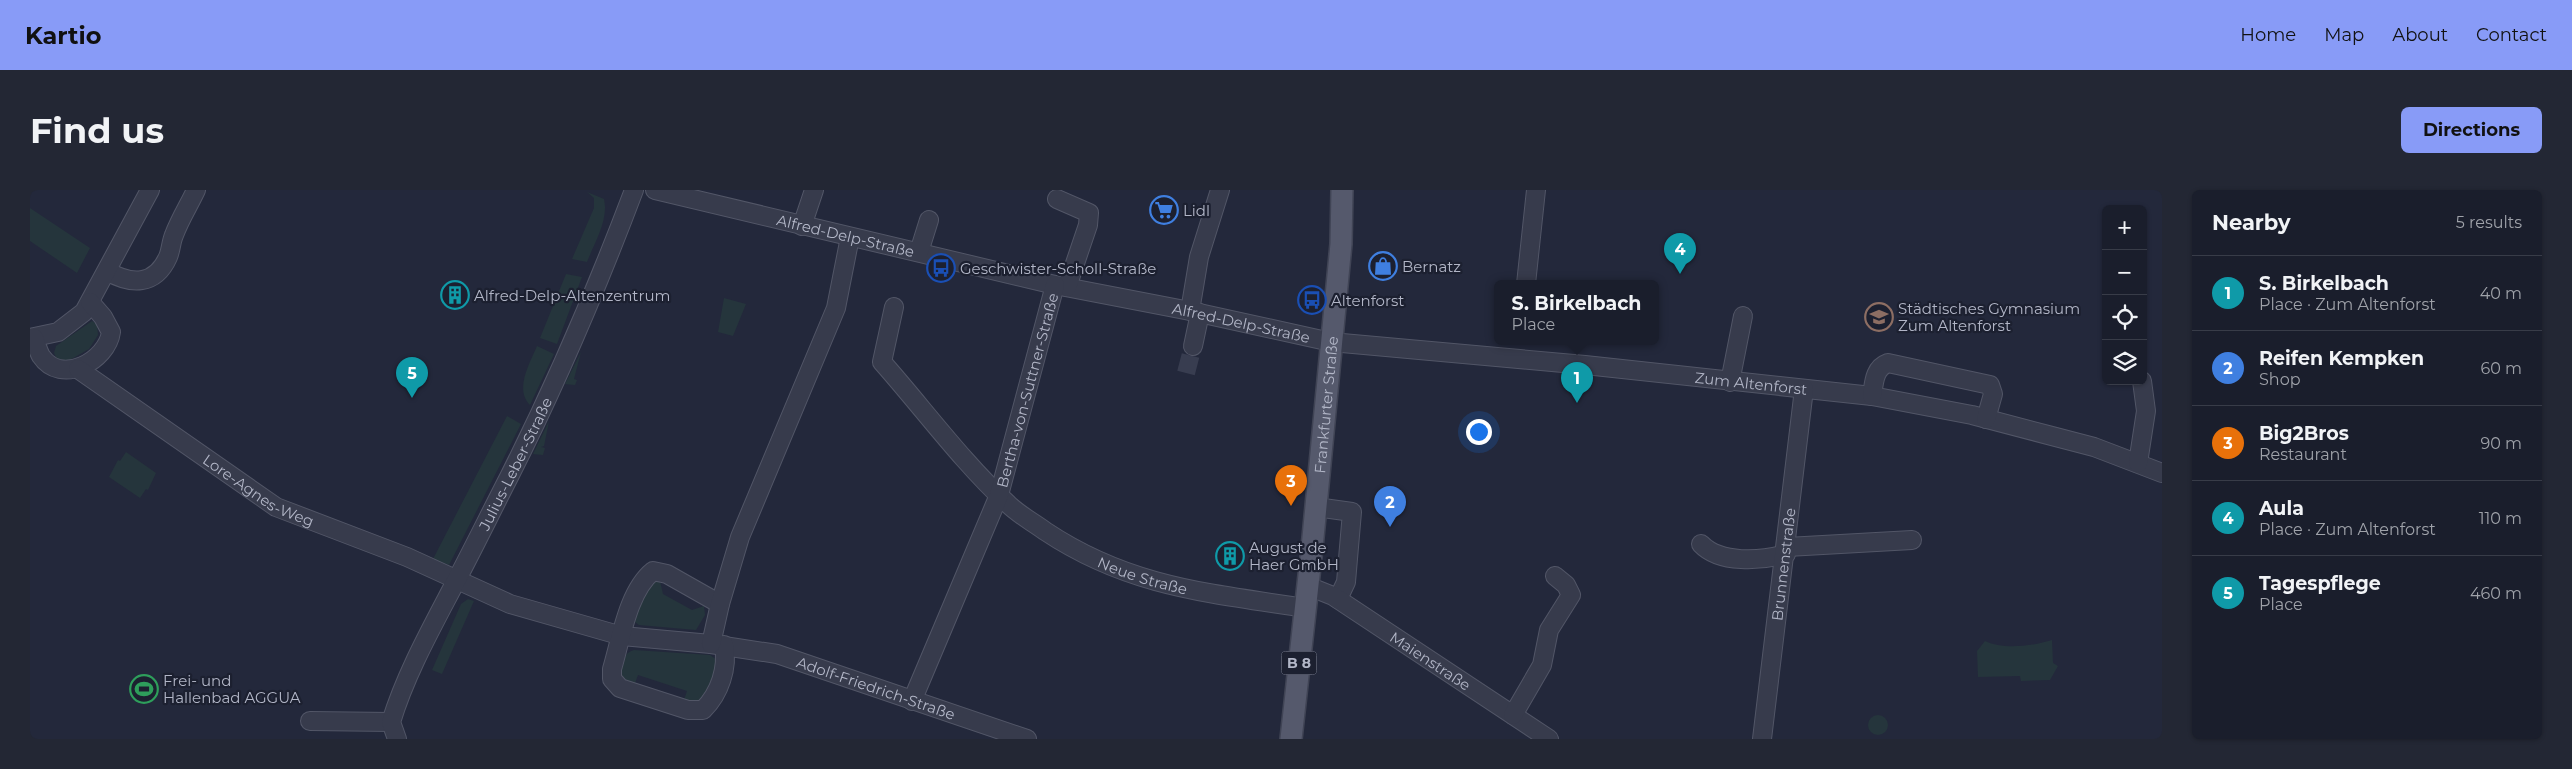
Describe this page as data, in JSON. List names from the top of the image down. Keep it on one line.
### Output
{"streets":{"main road":["Frankfurter Straße","B 8"],"street":["Alfred-Delp-Straße","Zum Altenforst","Bertha-von-Suttner-Straße","Julius-Leber-Straße","Lore-Agnes-Weg","Brunnenstraße","Neue Straße","Maienstraße","Adolf-Friedrich-Straße"]},"crossings":[["Alfred-Delp-Straße","Zum Altenforst"],["Alfred-Delp-Straße","Bertha-von-Suttner-Straße"],["Alfred-Delp-Straße","Frankfurter Straße"],["Zum Altenforst","Frankfurter Straße"],["Zum Altenforst","Brunnenstraße"],["Bertha-von-Suttner-Straße","Neue Straße"],["Bertha-von-Suttner-Straße","Adolf-Friedrich-Straße"],["Frankfurter Straße","Neue Straße"],["Frankfurter Straße","Maienstraße"],["Julius-Leber-Straße","Lore-Agnes-Weg"],["Julius-Leber-Straße","Adolf-Friedrich-Straße"],["Lore-Agnes-Weg","Adolf-Friedrich-Straße"]],"places":{"supermarket":["Lidl"],"shop":["Bernatz"],"bus stop":["Geschwister-Scholl-Straße","Altenforst"],"building":["Alfred-Delp-Altenzentrum","August de Haer GmbH"],"school or university":["Städtisches Gymnasium Zum Altenforst"],"sports":["Frei- und Hallenbad AGGUA"]},"page":{"header":"Kartio","nav":["Home","Map","About","Contact"],"buttons":"Directions","title":"Find us","heading":["Nearby","5 results"],"map_buttons":["+","−"],"pins":["4","5","1","3","2"],"list":[{"mark":"1","name":"S. Birkelbach","note":"Place · Zum Altenforst","value":"40 m"},{"mark":"2","name":"Reifen Kempken","note":"Shop","value":"60 m"},{"mark":"3","name":"Big2Bros","note":"Restaurant","value":"90 m"},{"mark":"4","name":"Aula","note":"Place · Zum Altenforst","value":"110 m"},{"mark":"5","name":"Tagespflege","note":"Place","value":"460 m"}],"popup":["S. Birkelbach","Place"]}}
